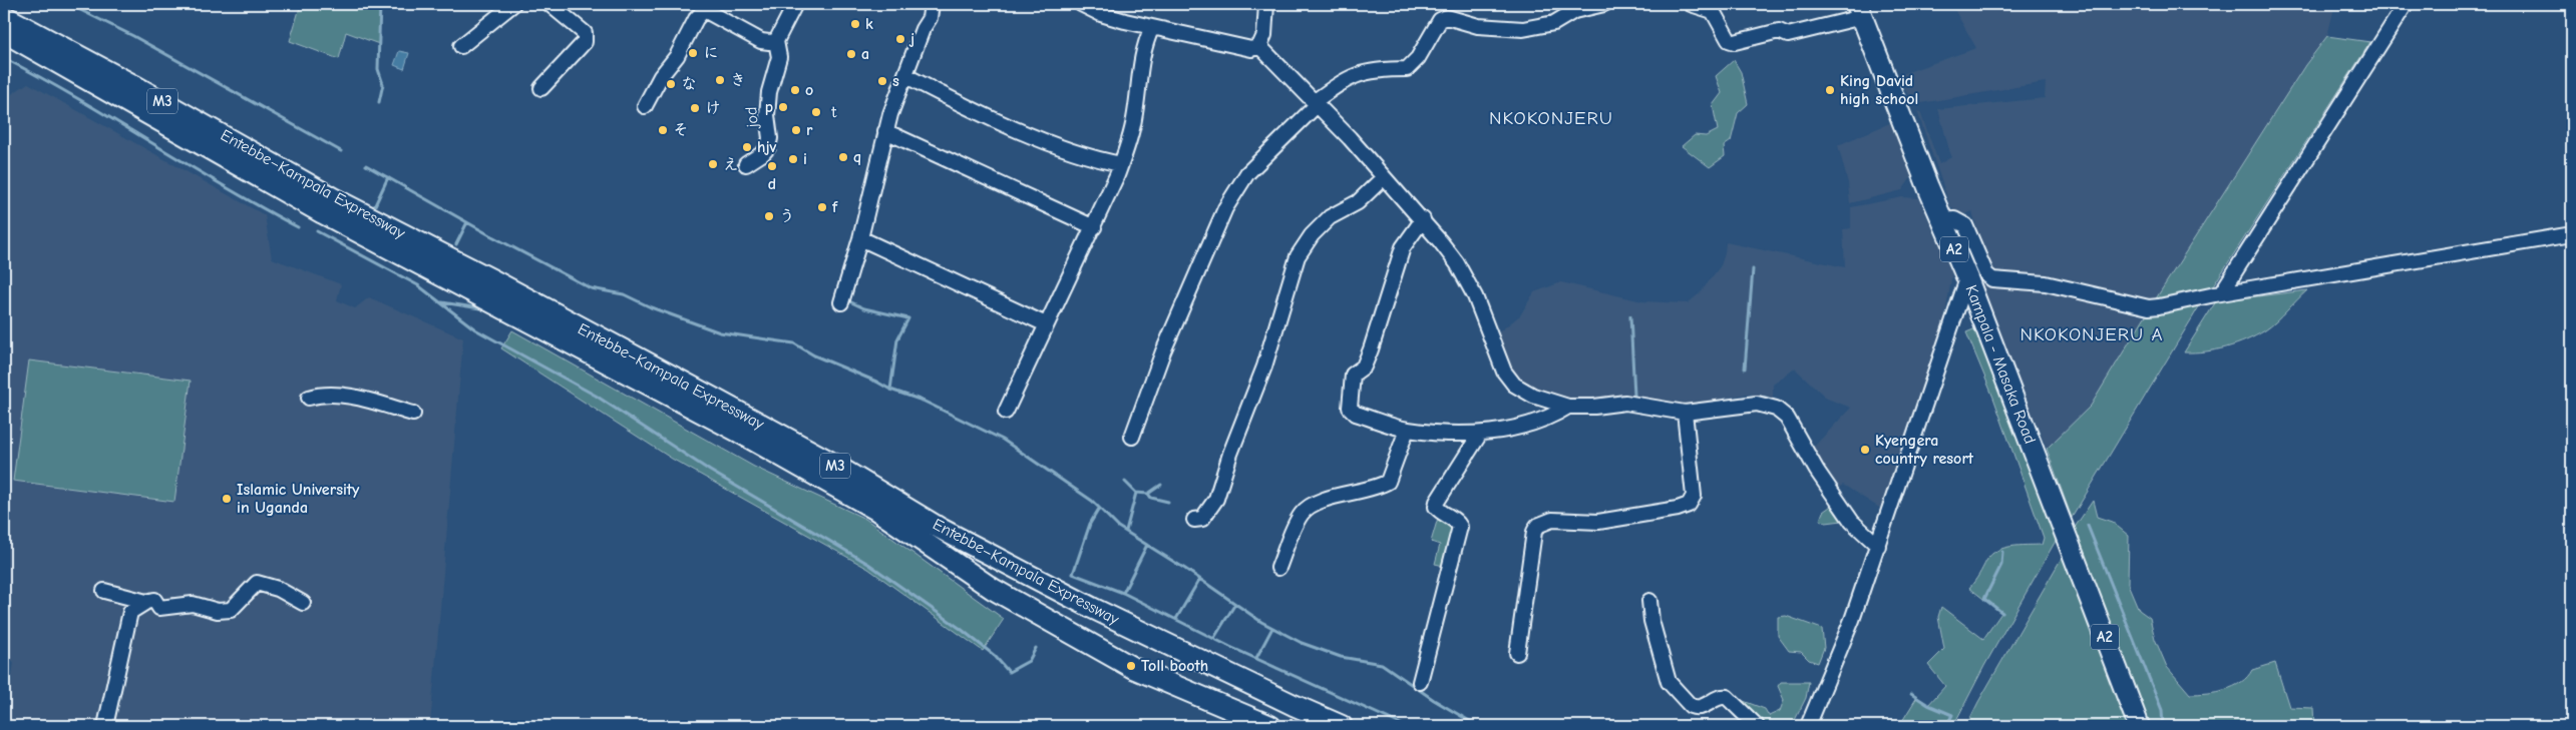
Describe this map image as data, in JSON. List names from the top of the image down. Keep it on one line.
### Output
{"streets":{"highway":["M3","Entebbe–Kampala Expressway","A2","Kampala - Masaka Road"],"street":["jod"]},"districts":["NKOKONJERU","NKOKONJERU A"],"places":["k","j","に","a","き","s","な","o","King David high school","p","け","ｔ","そ","r","hjv","q","i","え","d","f","う","Kyengera country resort","Islamic University in Uganda","Toll booth"]}
